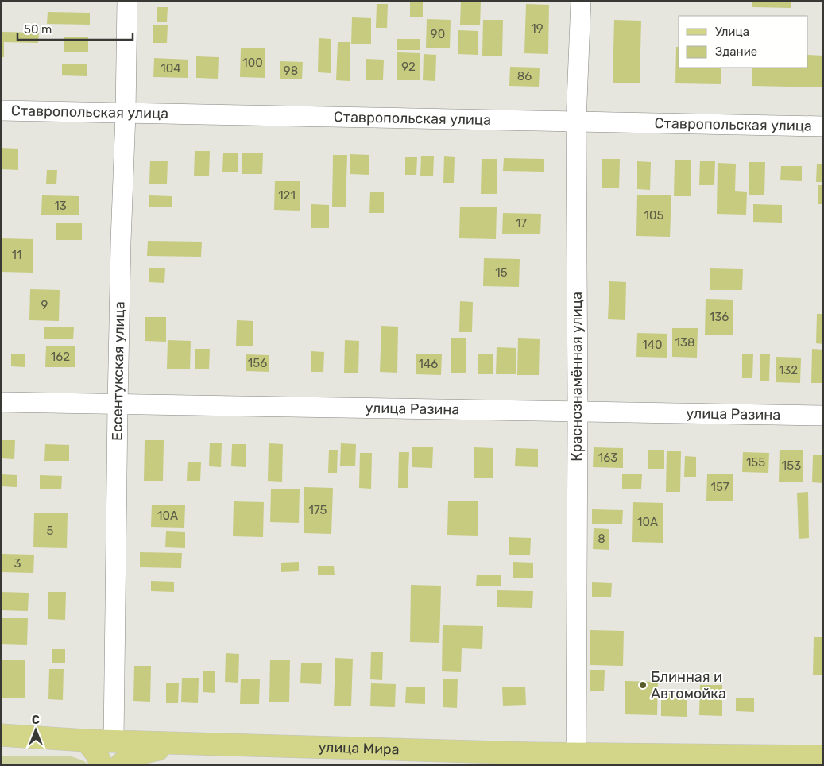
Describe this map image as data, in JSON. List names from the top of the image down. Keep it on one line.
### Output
{"streets":{"main road":["улица Мира"],"street":["Ставропольская улица","Ессентукская улица","Краснознамённая улица","улица Разина"]},"crossings":[["Ставропольская улица","Ессентукская улица"],["Ставропольская улица","Краснознамённая улица"],["Ессентукская улица","улица Разина"],["Ессентукская улица","улица Мира"],["Краснознамённая улица","улица Разина"],["Краснознамённая улица","улица Мира"]],"places":["Блинная и Автомойка"],"house_numbers":["19","90","100","92","104","98","86","121","13","105","17","11","15","9","136","138","140","162","156","146","132","163","155","153","157","175","10А","10А","5","8","3"],"legend":["Улица","Здание"],"scale_bar":"50 m","north":"top"}
